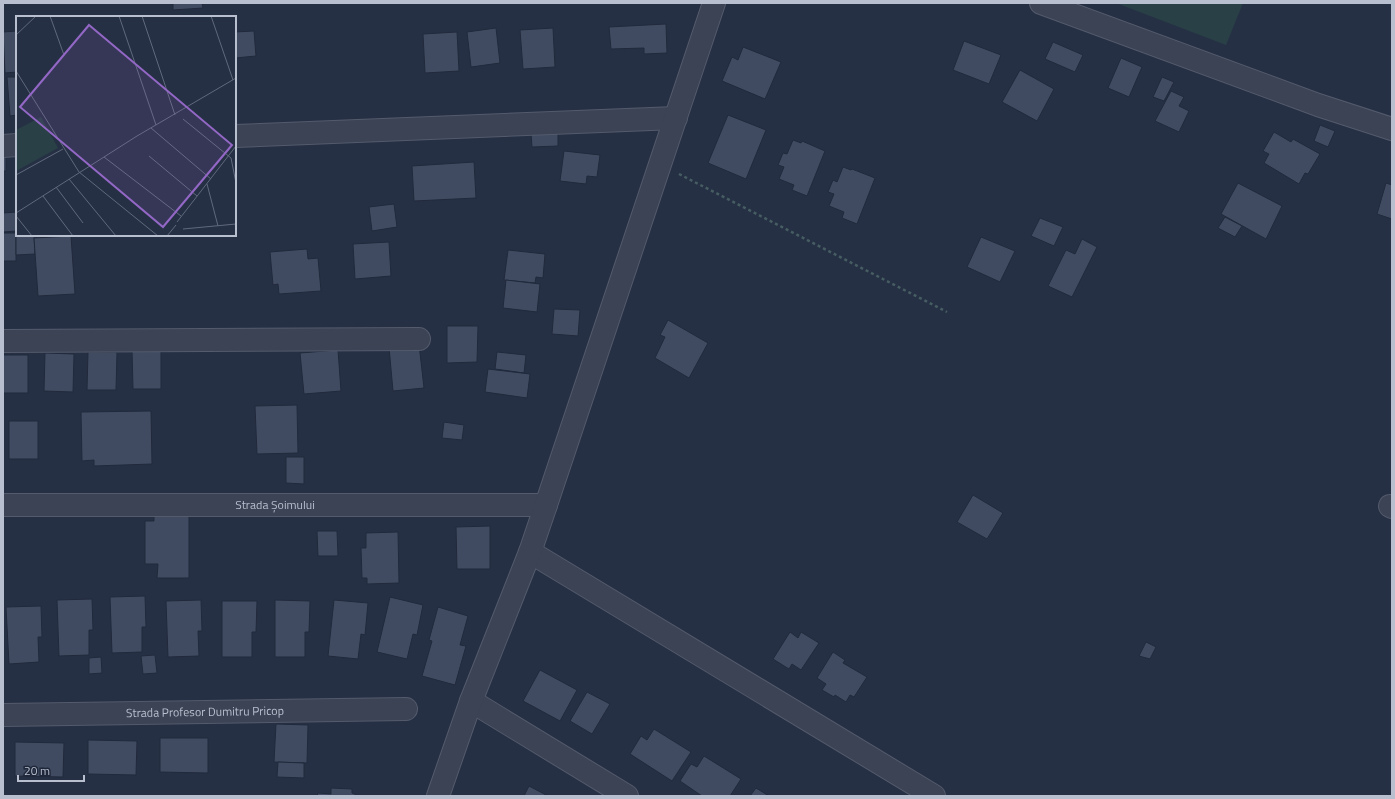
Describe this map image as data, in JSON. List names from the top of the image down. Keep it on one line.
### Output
{"streets":{"street":["Strada Șoimului","Strada Profesor Dumitru Pricop"]},"scale_bar":"20 m"}
